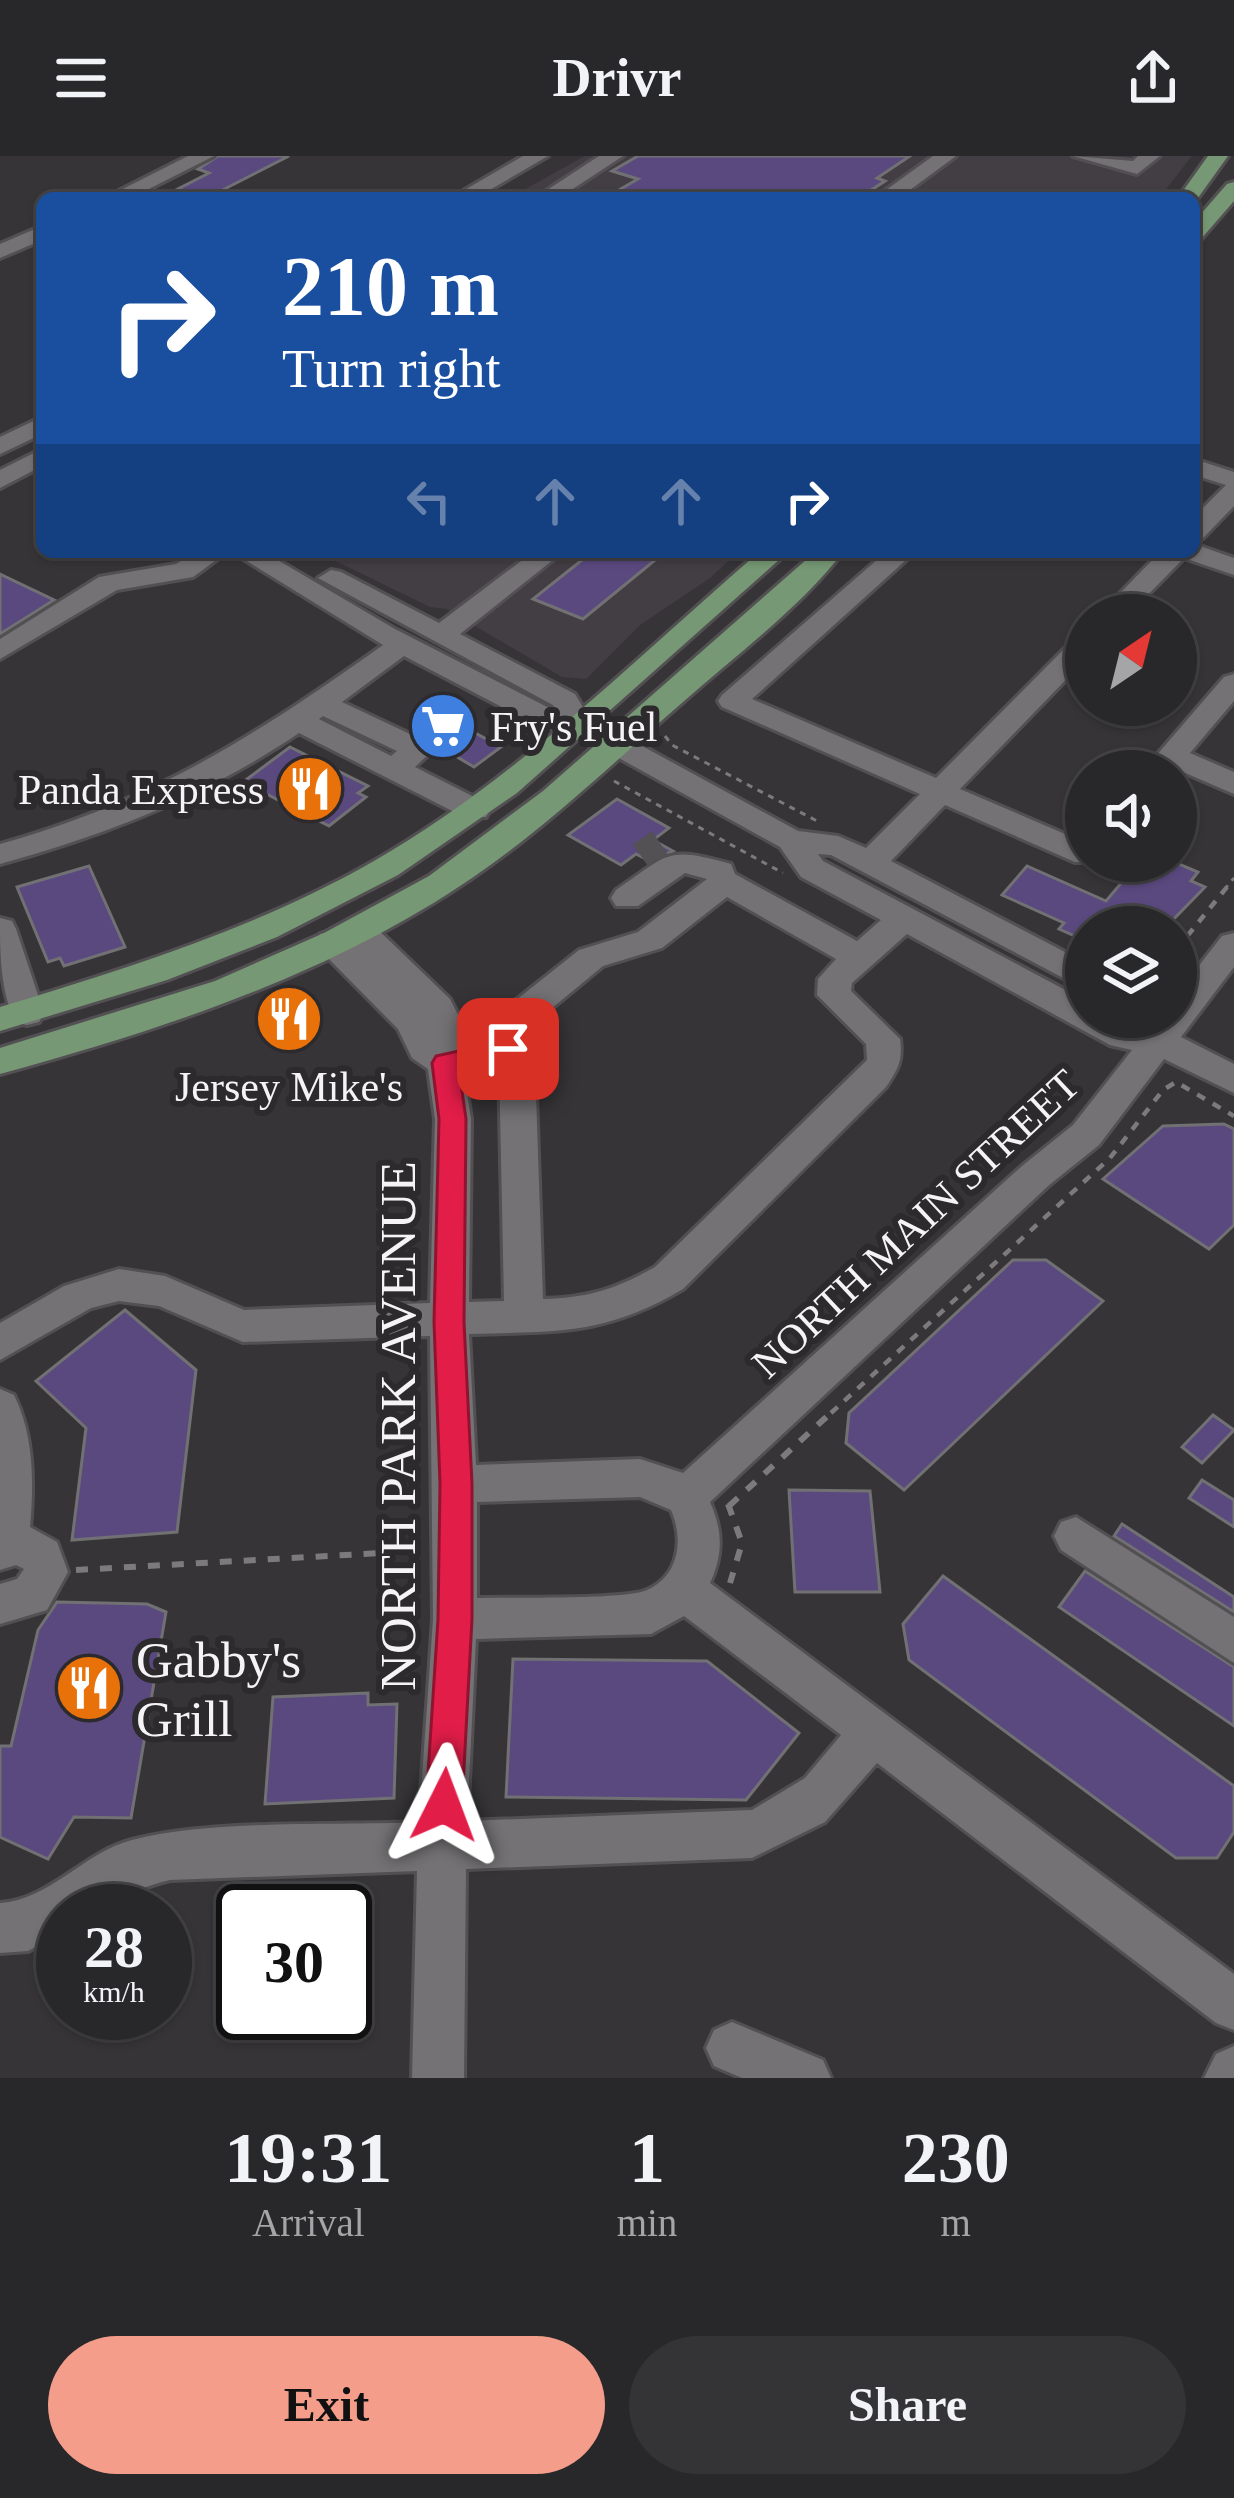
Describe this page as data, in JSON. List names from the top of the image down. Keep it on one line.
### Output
{"streets":{"street":["NORTH MAIN STREET","NORTH PARK AVENUE"]},"places":{"supermarket":["Fry's Fuel"],"restaurant":["Panda Express","Jersey Mike's","Gabby's Grill"]},"north":"top right","page":{"header":"Drivr","turn":["210 m","Turn right"],"speed":"28 km/h","limit":"30","eta":["19:31","Arrival","1","min","230","m"],"buttons":["Exit","Share"]}}
